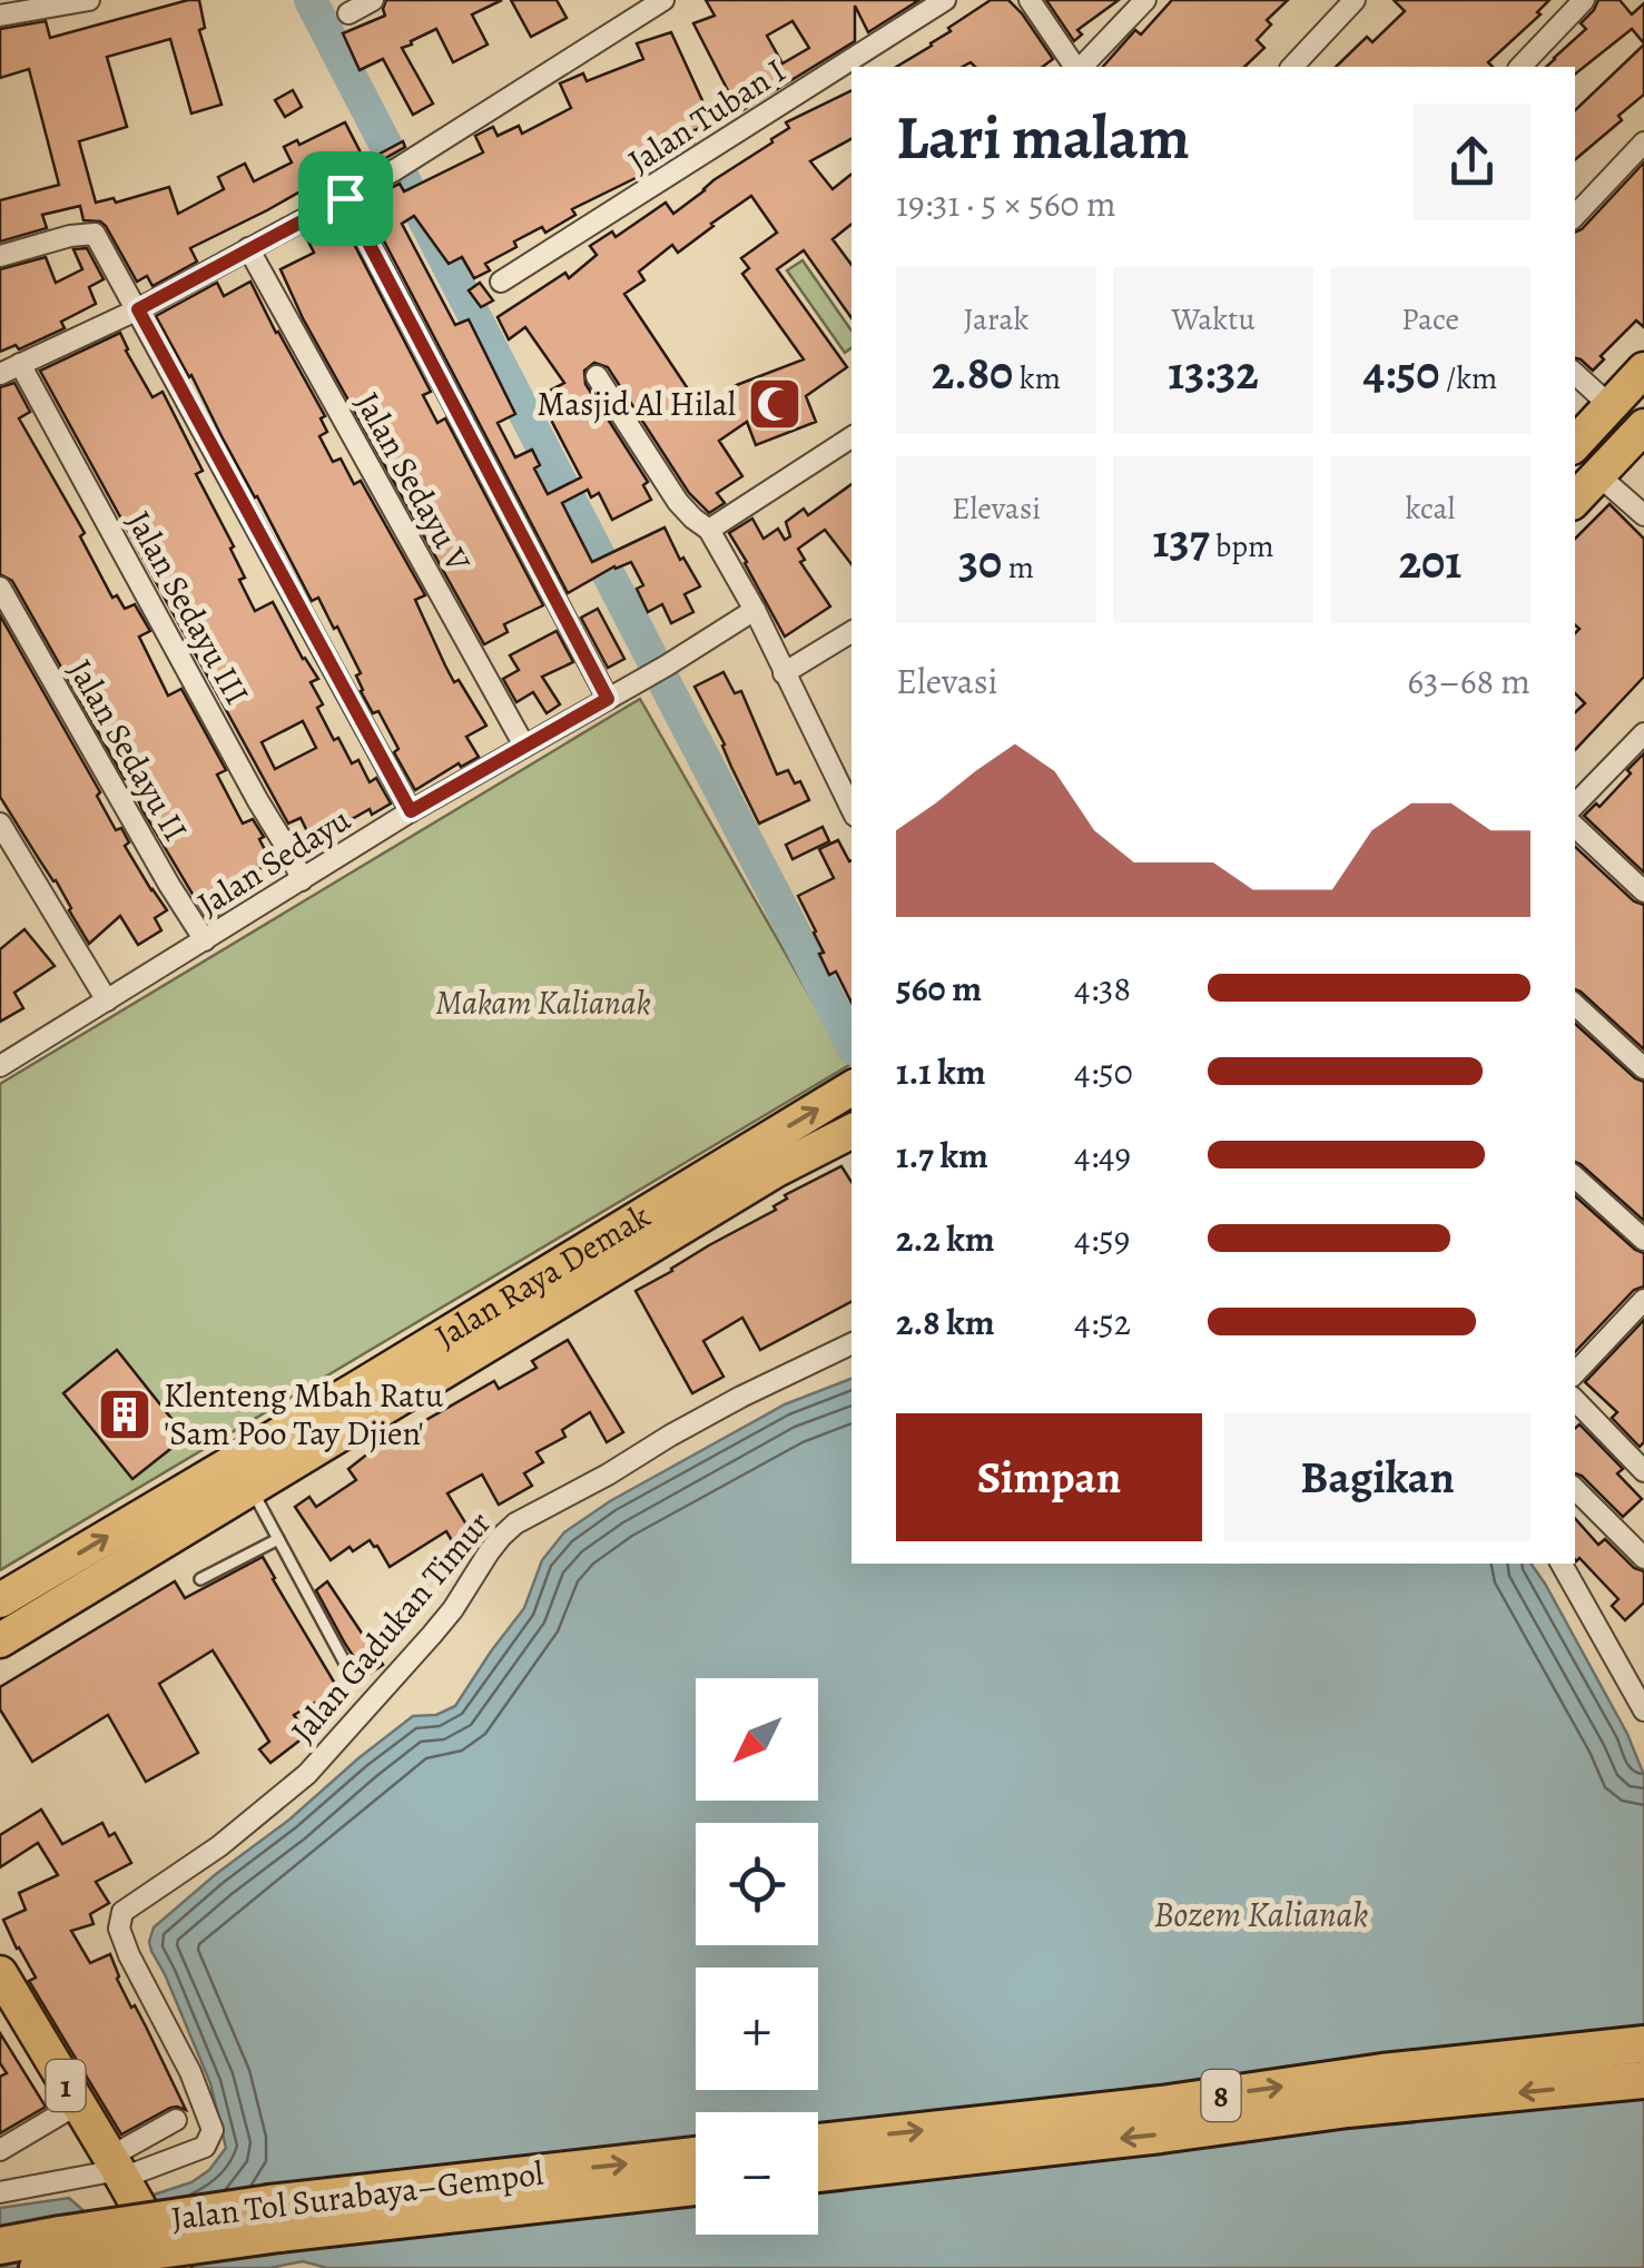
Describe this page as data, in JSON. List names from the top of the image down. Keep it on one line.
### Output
{"streets":{"highway":["Jalan Raya Demak","1","8","Jalan Tol Surabaya–Gempol"],"street":["Jalan Tuban I","Jalan Sedayu V","Jalan Sedayu III","Jalan Sedayu II","Jalan Sedayu","Jalan Gadukan Timur"]},"crossings":[["Jalan Sedayu V","Jalan Sedayu"],["Jalan Sedayu III","Jalan Sedayu"],["Jalan Sedayu II","Jalan Sedayu"],["Jalan Gadukan Timur","1"]],"water":["Bozem Kalianak"],"parks":["Makam Kalianak"],"places":{"mosque":["Masjid Al Hilal"],"building":["Klenteng Mbah Ratu 'Sam Poo Tay Djien'"]},"north":"bottom left","page":{"heading":["Lari malam","19:31 · 5 × 560 m"],"stats":[["Jarak","2.80 km"],["Waktu","13:32"],["Pace","4:50 /km"],["Elevasi","30 m"],["137 bpm"],["kcal","201"]],"chart":["Elevasi","63–68 m"],"list":[{"name":"560 m","note":"4:38"},{"name":"1.1 km","note":"4:50"},{"name":"1.7 km","note":"4:49"},{"name":"2.2 km","note":"4:59"},{"name":"2.8 km","note":"4:52"}],"buttons":["Simpan","Bagikan"],"map_buttons":["+","−"]}}
